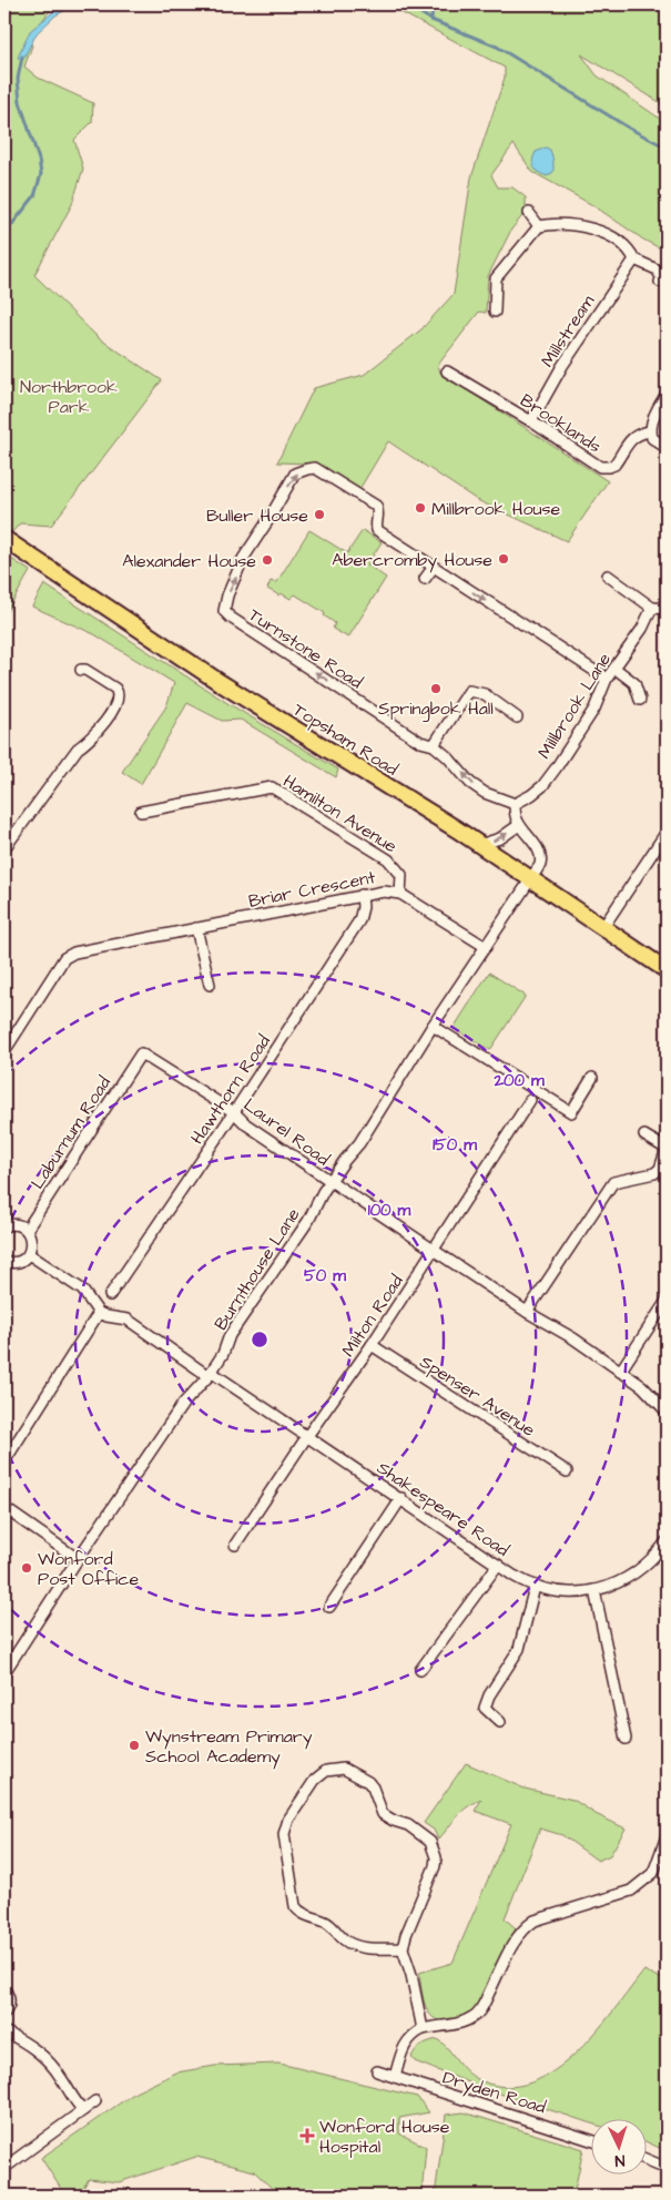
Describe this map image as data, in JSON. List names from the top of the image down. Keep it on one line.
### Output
{"streets":{"main road":["Topsham Road"],"street":["Millstream","Brooklands","Turnstone Road","Millbrook Lane","Hamilton Avenue","Briar Crescent","Hawthorn Road","Laurel Road","Laburnum Road","Burnthouse Lane","Milton Road","Spenser Avenue","Shakespeare Road","Dryden Road"]},"crossings":[["Millstream","Brooklands"],["Turnstone Road","Millbrook Lane"],["Topsham Road","Burnthouse Lane"],["Hamilton Avenue","Briar Crescent"],["Briar Crescent","Hawthorn Road"],["Briar Crescent","Burnthouse Lane"],["Hawthorn Road","Laurel Road"],["Laurel Road","Laburnum Road"],["Laurel Road","Burnthouse Lane"],["Burnthouse Lane","Shakespeare Road"],["Milton Road","Spenser Avenue"],["Milton Road","Shakespeare Road"]],"parks":["Northbrook Park"],"places":{"other":["Millbrook House","Buller House","Abercromby House","Alexander House","Springbok Hall","Wonford Post Office","Wynstream Primary School Academy"],"health":["Wonford House Hospital"]},"north":"bottom","rings":["200 m","150 m","100 m","50 m"]}
